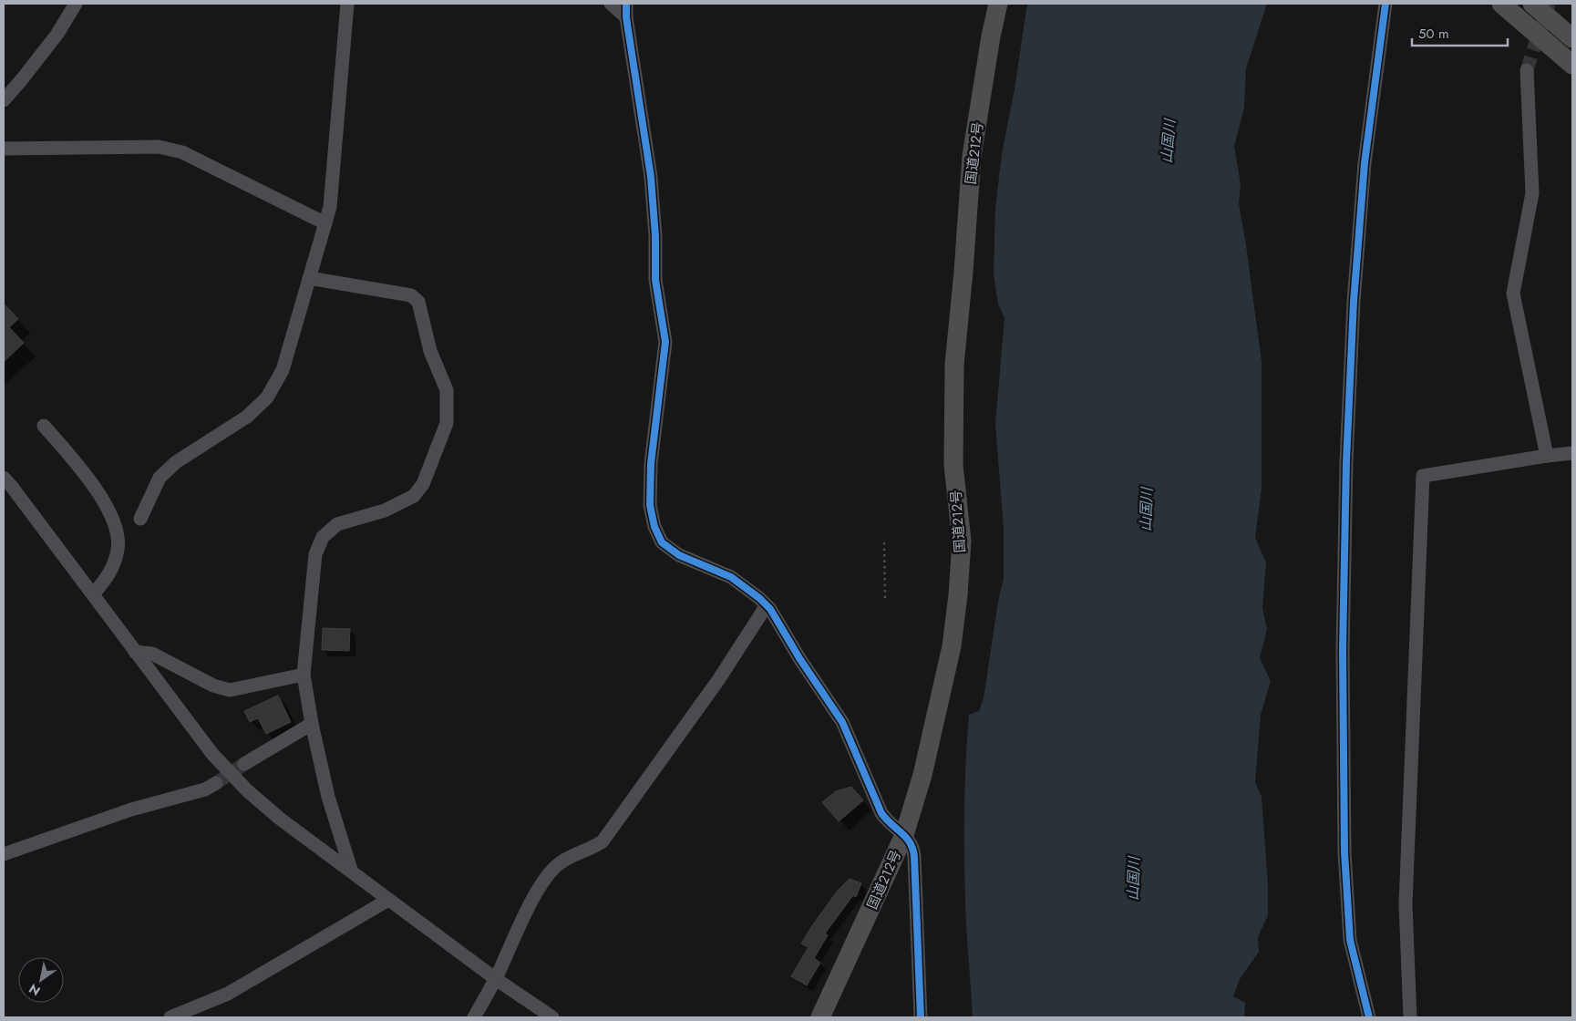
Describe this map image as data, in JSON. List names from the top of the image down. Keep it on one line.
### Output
{"streets":{"highway":["国道212号"]},"water":["山国川"],"scale_bar":"50 m","north":"bottom left"}
